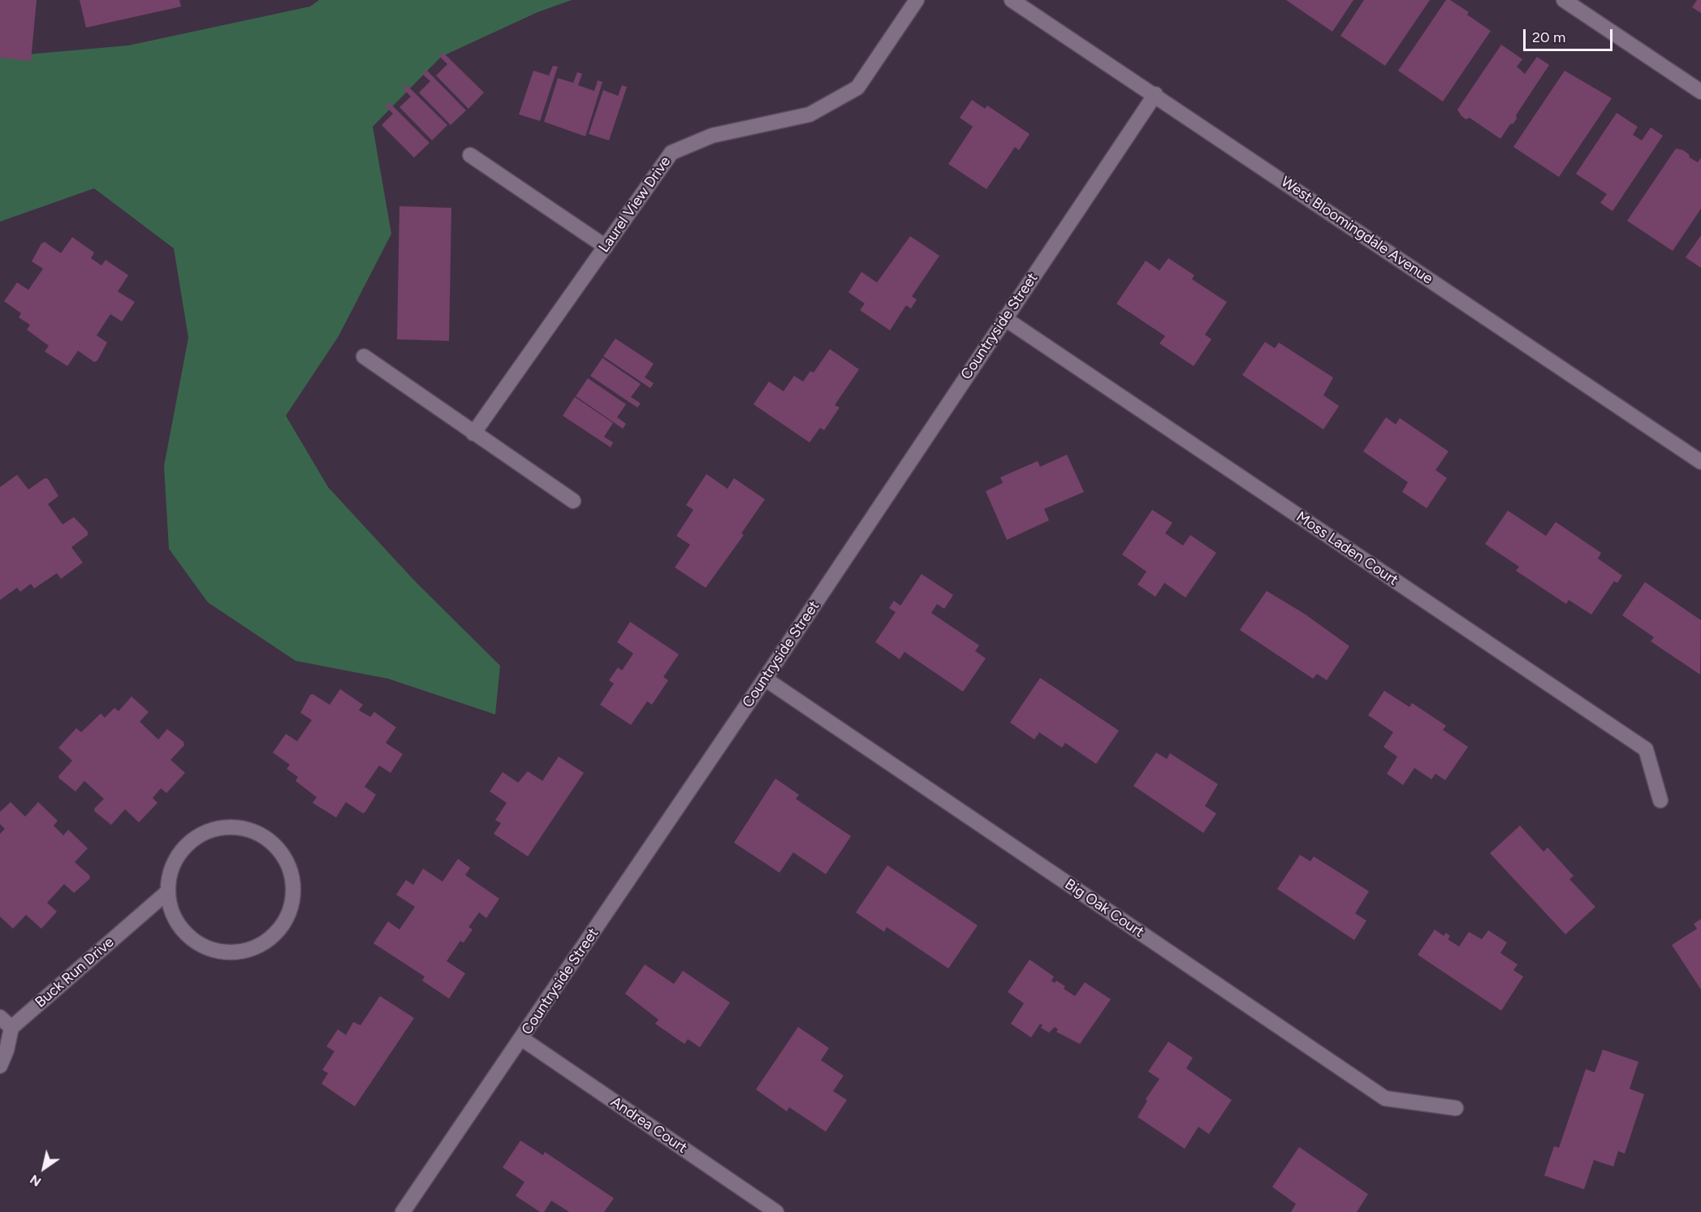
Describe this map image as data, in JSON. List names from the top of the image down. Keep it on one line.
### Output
{"streets":{"street":["Laurel View Drive","West Bloomingdale Avenue","Countryside Street","Moss Laden Court","Big Oak Court","Buck Run Drive","Andrea Court"]},"crossings":[["West Bloomingdale Avenue","Countryside Street"],["Countryside Street","Moss Laden Court"],["Countryside Street","Big Oak Court"],["Countryside Street","Andrea Court"]],"scale_bar":"20 m","north":"bottom left"}
